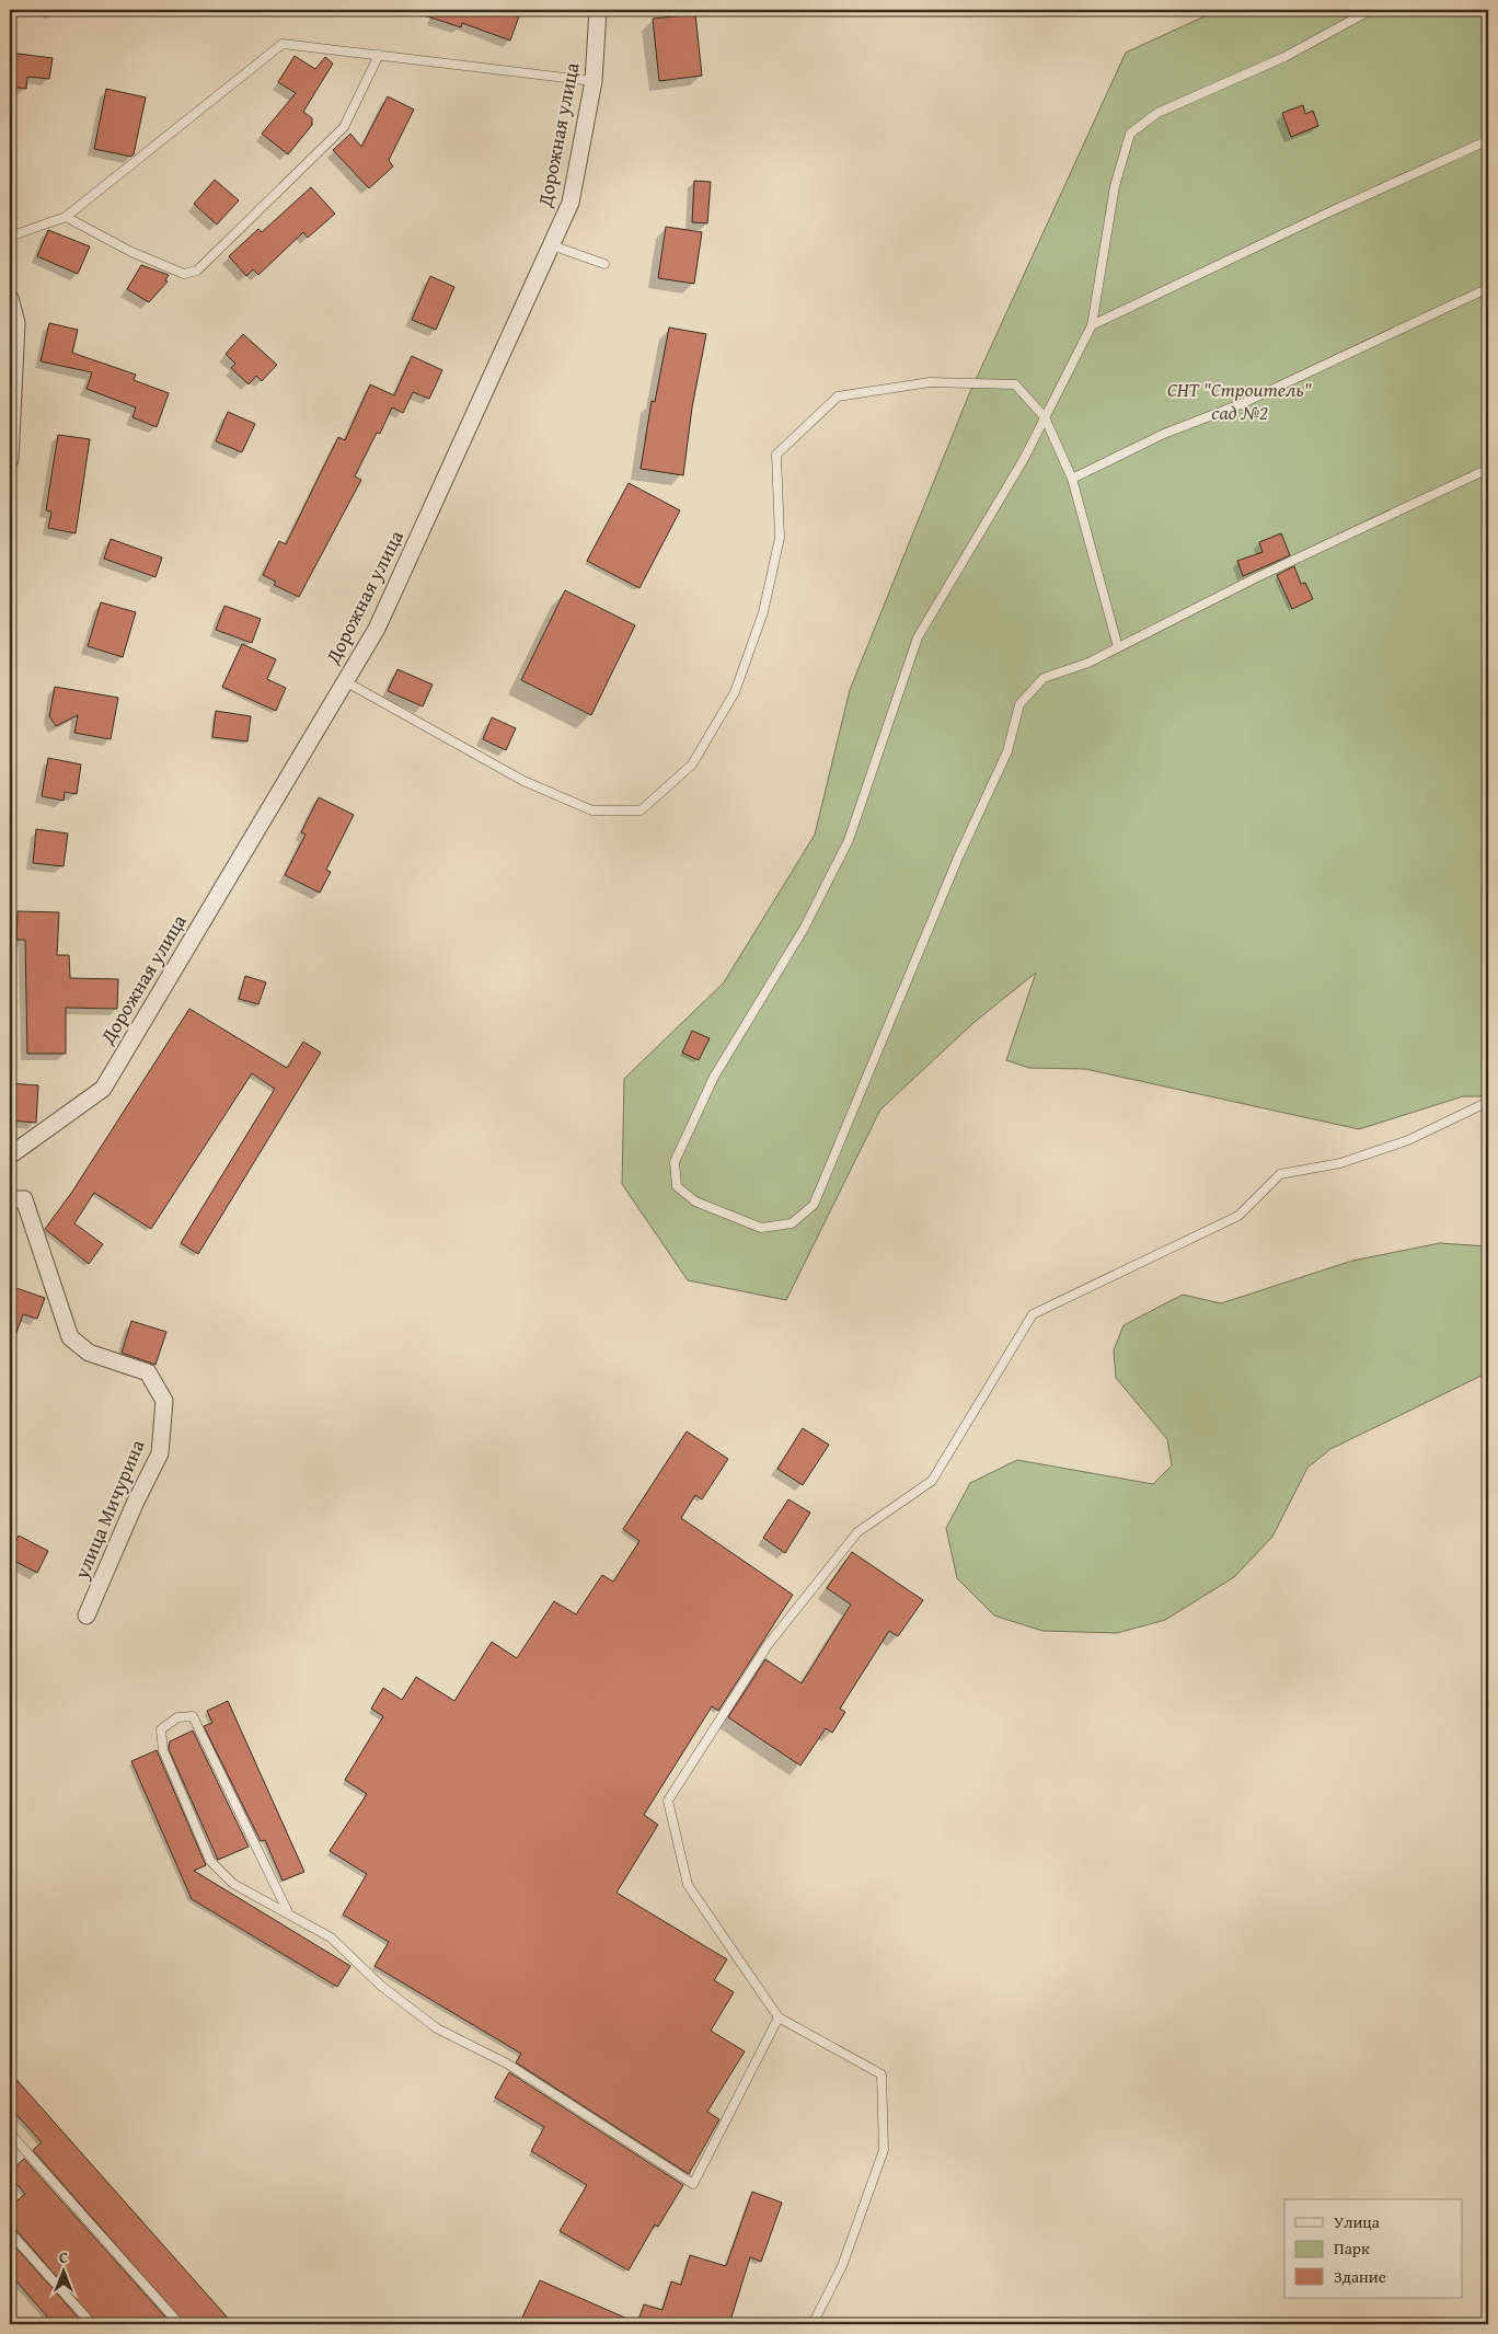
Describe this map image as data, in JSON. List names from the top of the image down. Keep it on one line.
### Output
{"streets":{"street":["Дорожная улица","улица Мичурина"]},"parks":["СНТ \"Строитель\" сад №2"],"legend":["Улица","Парк","Здание"],"north":"top"}
